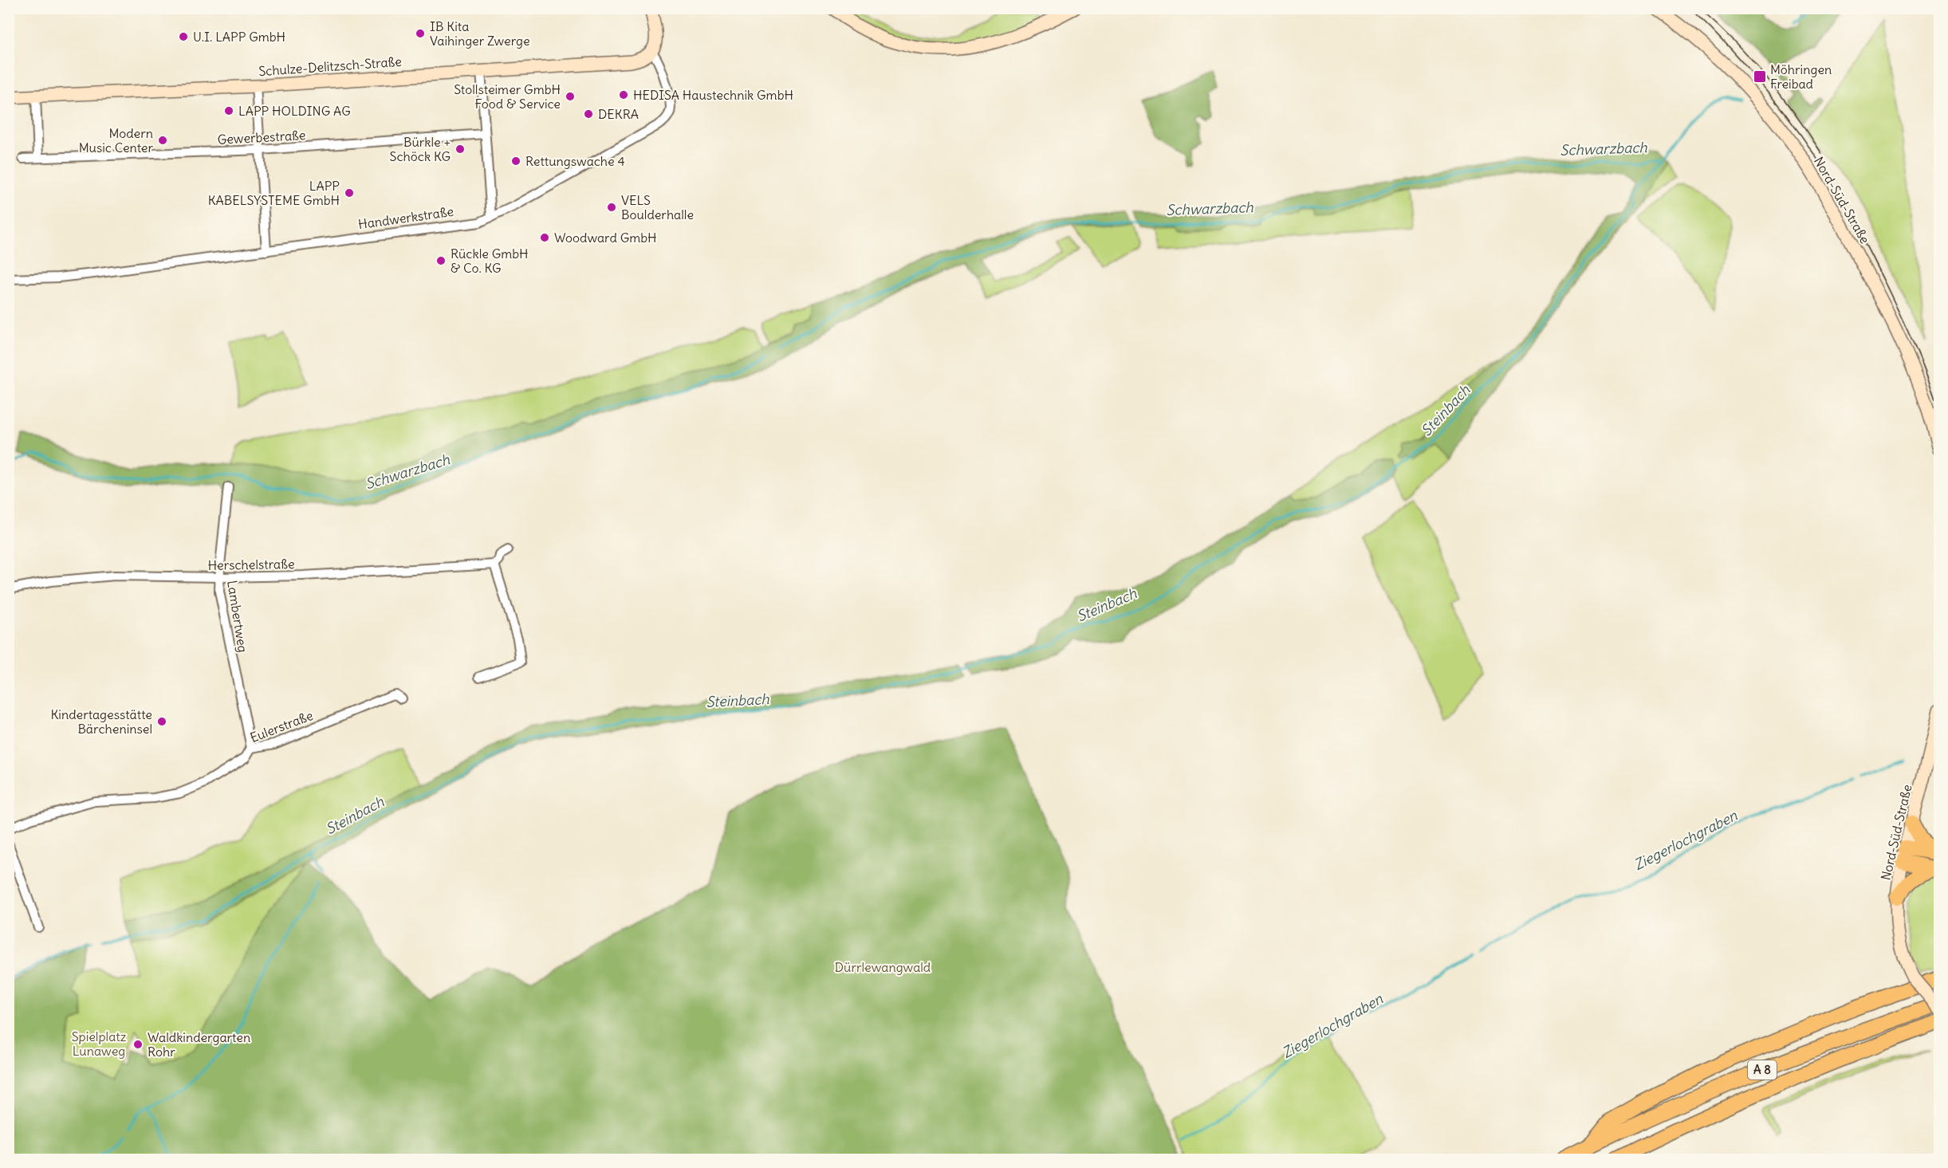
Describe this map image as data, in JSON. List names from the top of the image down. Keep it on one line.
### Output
{"streets":{"highway":["A 8"],"main road":["Schulze-Delitzsch-Straße","Nord-Süd-Straße"],"street":["Gewerbestraße","Handwerkstraße","Herschelstraße","Lambertweg","Eulerstraße"]},"crossings":[["Schulze-Delitzsch-Straße","Handwerkstraße"],["Herschelstraße","Lambertweg"],["Lambertweg","Eulerstraße"]],"water":["Schwarzbach","Steinbach","Ziegerlochgraben"],"parks":["Dürrlewangwald","Spielplatz Lunaweg"],"places":{"other":["IB Kita Vaihinger Zwerge","U.I. LAPP GmbH","HEDISA Haustechnik GmbH","Stollsteimer GmbH Food & Service","LAPP HOLDING AG","DEKRA","Modern Music Center","Bürkle + Schöck KG","Rettungswache 4","LAPP KABELSYSTEME GmbH","VELS Boulderhalle","Woodward GmbH","Rückle GmbH & Co. KG","Kindertagesstätte Bärcheninsel","Waldkindergarten Rohr"],"transit":["Möhringen Freibad"]}}
